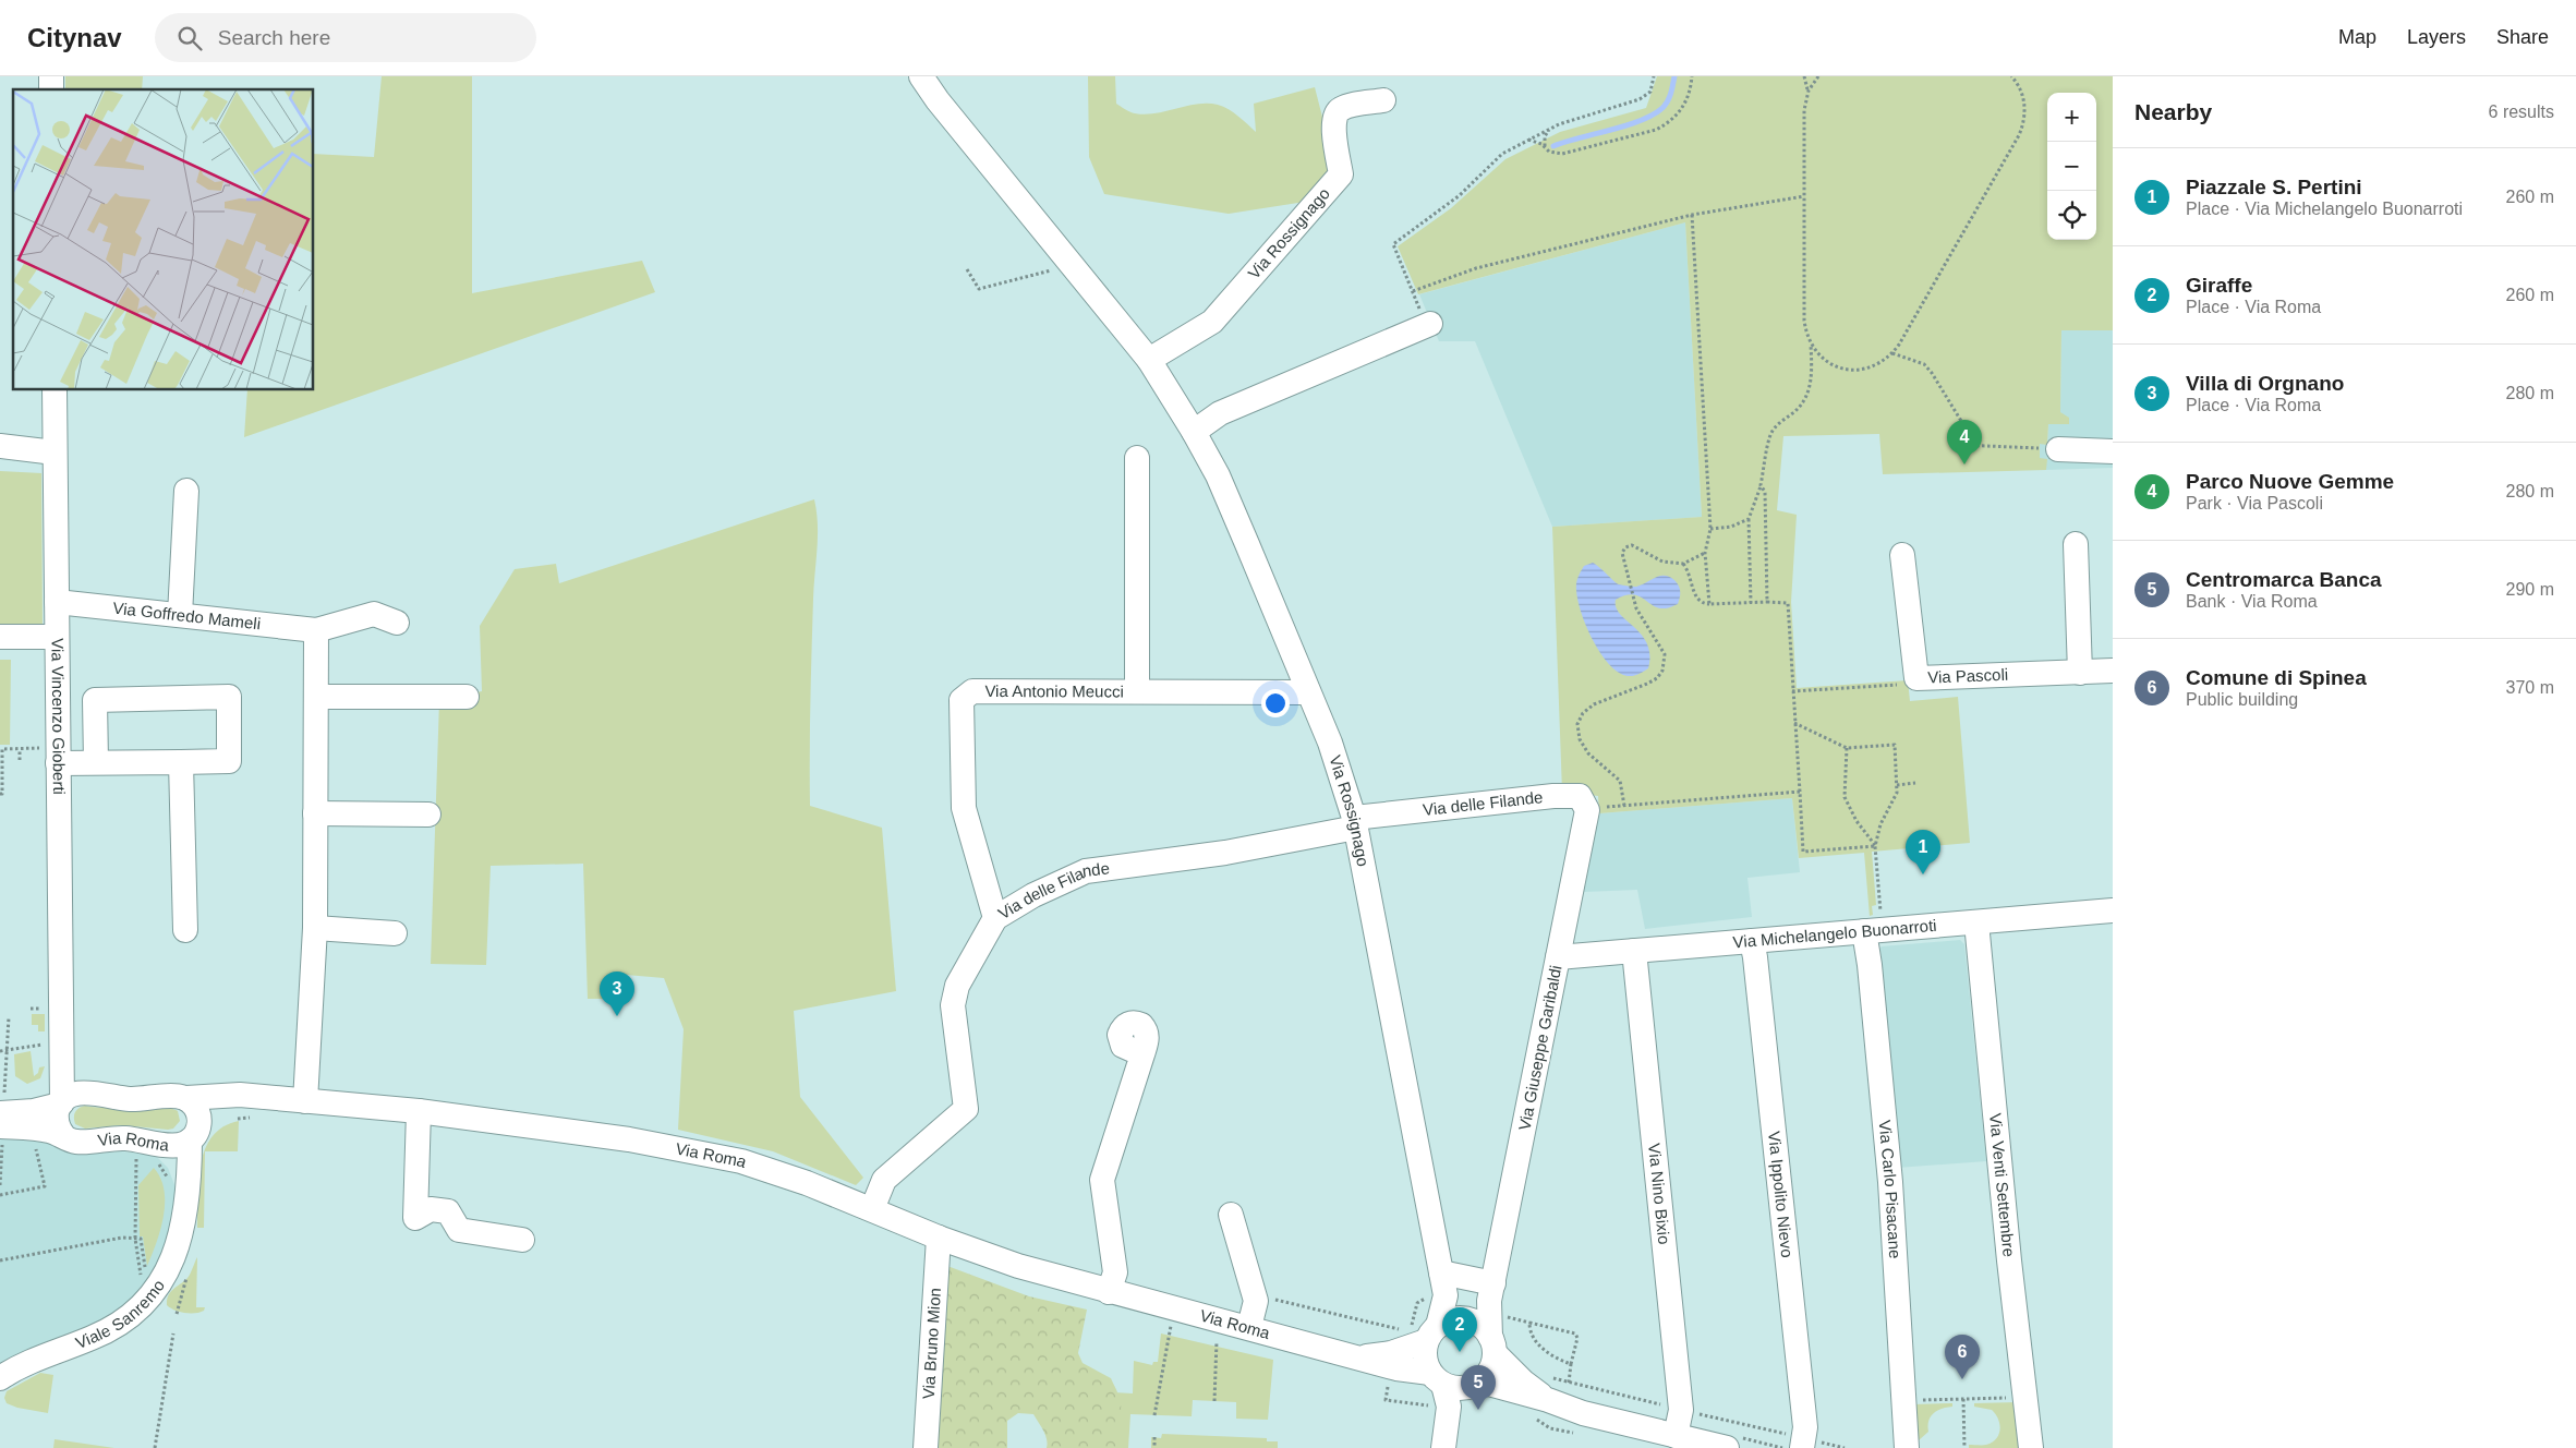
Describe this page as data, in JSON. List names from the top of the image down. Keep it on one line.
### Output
{"streets":{"street":["Via Rossignago","Via Goffredo Mameli","Via Pascoli","Via Antonio Meucci","Via Vincenzo Gioberti","Via delle Filande","Via Michelangelo Buonarroti","Via Giuseppe Garibaldi","Via Roma","Via Venti Settembre","Via Carlo Pisacane","Via Nino Bixio","Via Ippolito Nievo","Viale Sanremo","Via Bruno Mion"]},"crossings":[["Via Rossignago","Via Antonio Meucci"],["Via Rossignago","Via delle Filande"],["Via Rossignago","Via Giuseppe Garibaldi"],["Via Rossignago","Via Roma"],["Via Goffredo Mameli","Via Vincenzo Gioberti"],["Via Antonio Meucci","Via delle Filande"],["Via Vincenzo Gioberti","Via Roma"],["Via delle Filande","Via Giuseppe Garibaldi"],["Via delle Filande","Via Roma"],["Via Michelangelo Buonarroti","Via Giuseppe Garibaldi"],["Via Michelangelo Buonarroti","Via Venti Settembre"],["Via Michelangelo Buonarroti","Via Carlo Pisacane"],["Via Michelangelo Buonarroti","Via Nino Bixio"],["Via Michelangelo Buonarroti","Via Ippolito Nievo"],["Via Giuseppe Garibaldi","Via Roma"],["Via Roma","Via Nino Bixio"],["Via Roma","Viale Sanremo"],["Via Roma","Via Bruno Mion"]],"page":{"header":"Citynav","search":"Search here","nav":["Map","Layers","Share"],"heading":["Nearby","6 results"],"map_buttons":["+","−"],"list":[{"mark":"1","name":"Piazzale S. Pertini","note":"Place · Via Michelangelo Buonarroti","value":"260 m"},{"mark":"2","name":"Giraffe","note":"Place · Via Roma","value":"260 m"},{"mark":"3","name":"Villa di Orgnano","note":"Place · Via Roma","value":"280 m"},{"mark":"4","name":"Parco Nuove Gemme","note":"Park · Via Pascoli","value":"280 m"},{"mark":"5","name":"Centromarca Banca","note":"Bank · Via Roma","value":"290 m"},{"mark":"6","name":"Comune di Spinea","note":"Public building","value":"370 m"}],"pins":["4","1","3","2","6","5"]}}
